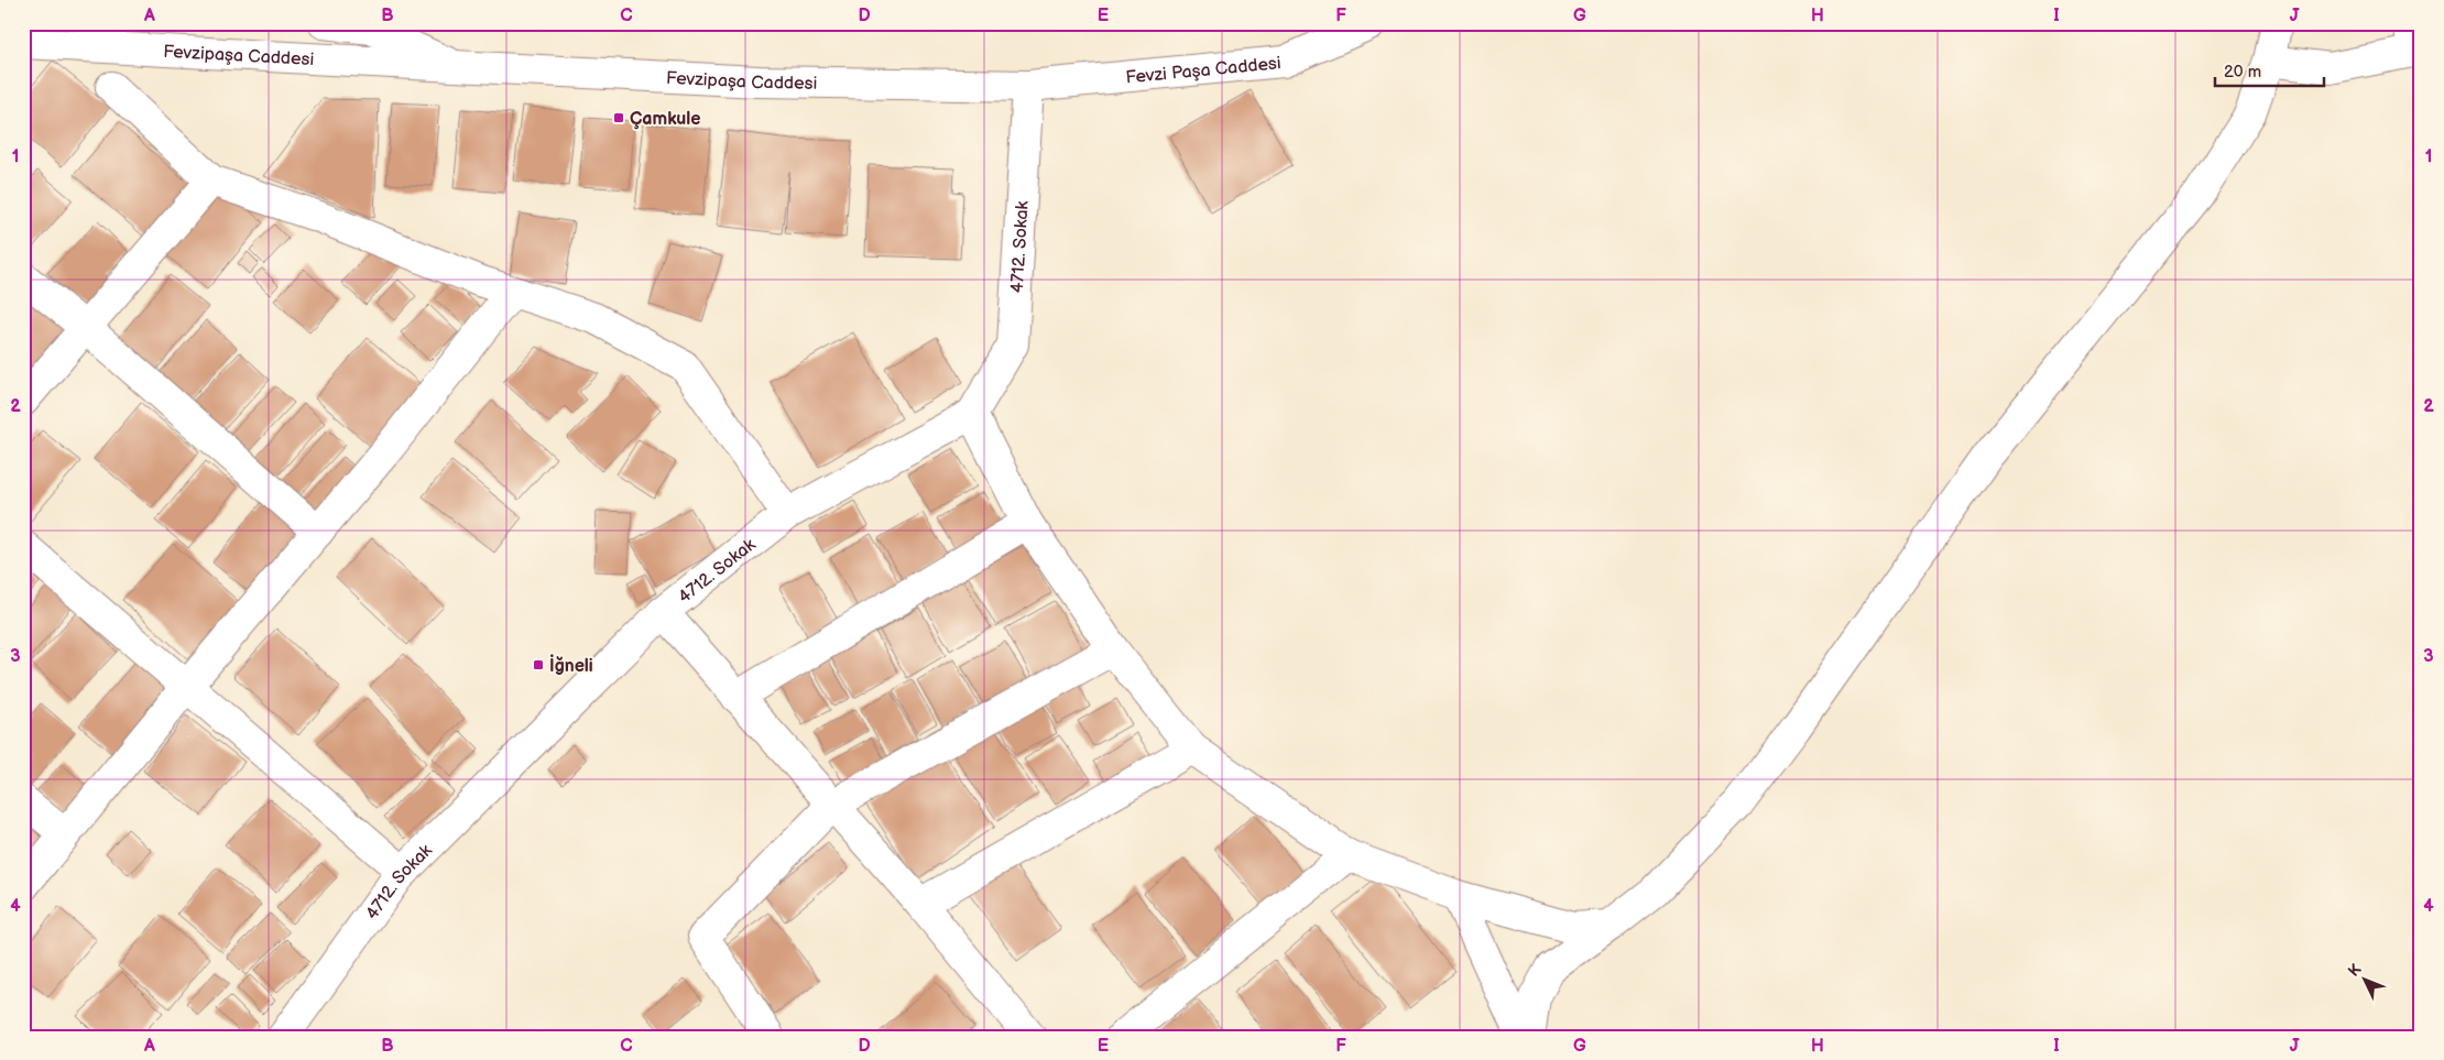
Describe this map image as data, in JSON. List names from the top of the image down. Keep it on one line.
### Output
{"streets":{"street":["Fevzipaşa Caddesi","Fevzi Paşa Caddesi","4712. Sokak"]},"crossings":[["Fevzipaşa Caddesi","Fevzi Paşa Caddesi"],["Fevzipaşa Caddesi","4712. Sokak"],["Fevzi Paşa Caddesi","4712. Sokak"]],"places":{"transit":["Çamkule","İğneli"]},"scale_bar":"20 m","north":"top left","grid":{"columns":["A","B","C","D","E","F","G","H","I","J"],"rows":["1","2","3","4"]}}
